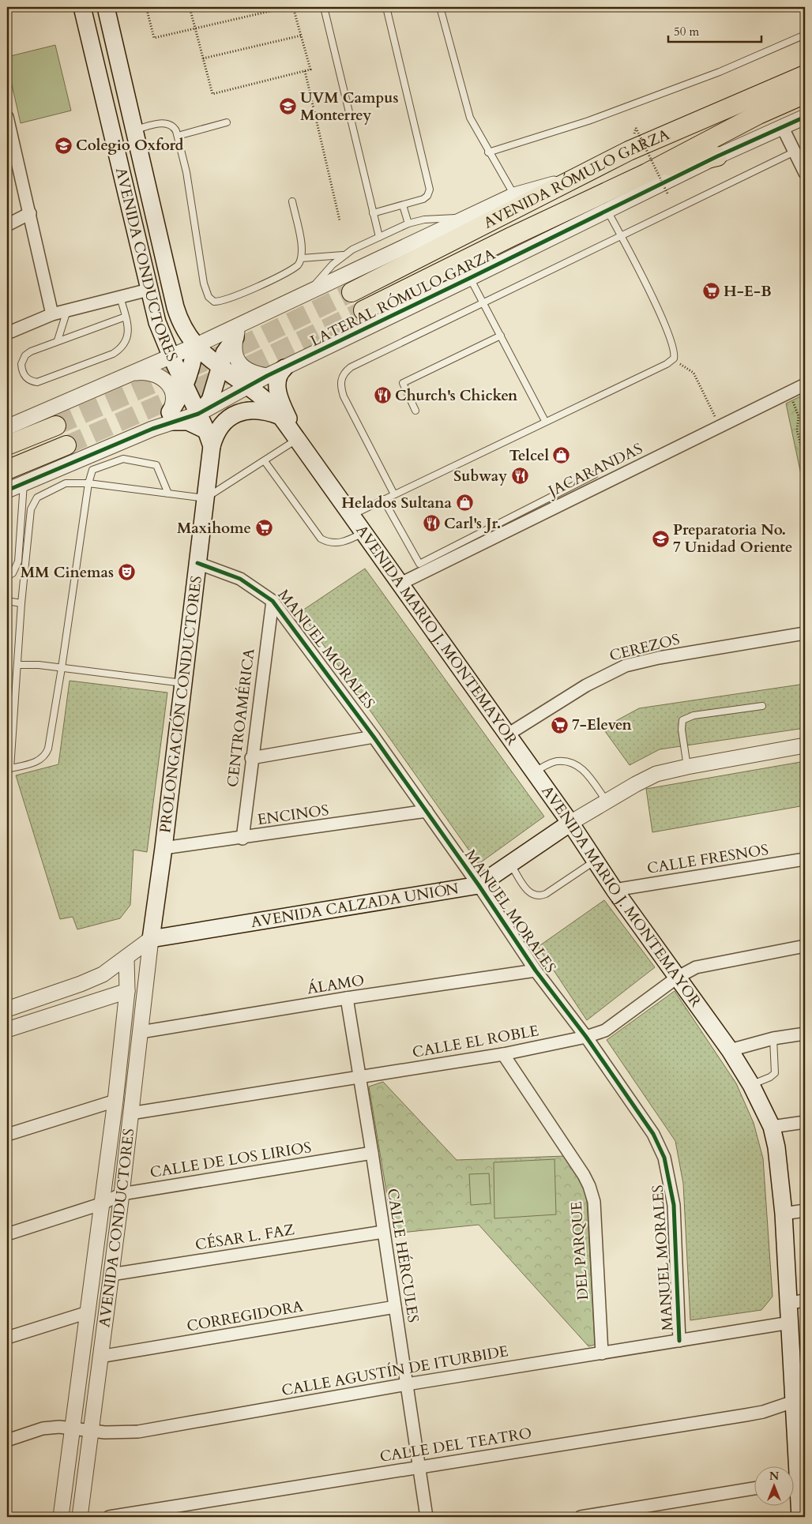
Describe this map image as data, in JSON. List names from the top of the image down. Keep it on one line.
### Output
{"streets":{"main road":["AVENIDA RÓMULO GARZA","AVENIDA CONDUCTORES","AVENIDA MARIO J. MONTEMAYOR","PROLONGACIÓN CONDUCTORES","AVENIDA CALZADA UNIÓN"],"street":["LATERAL RÓMULO GARZA","JACARANDAS","CEREZOS","MANUEL MORALES","CENTROAMÉRICA","ENCINOS","CALLE FRESNOS","ÁLAMO","CALLE EL ROBLE","CALLE DE LOS LIRIOS","CÉSAR L. FAZ","DEL PARQUE","CALLE HÉRCULES","CORREGIDORA","CALLE AGUSTÍN DE ITURBIDE","CALLE DEL TEATRO"]},"crossings":[["AVENIDA CONDUCTORES","LATERAL RÓMULO GARZA"],["AVENIDA CONDUCTORES","AVENIDA MARIO J. MONTEMAYOR"],["AVENIDA CONDUCTORES","PROLONGACIÓN CONDUCTORES"],["AVENIDA CONDUCTORES","AVENIDA CALZADA UNIÓN"],["AVENIDA CONDUCTORES","ÁLAMO"],["AVENIDA CONDUCTORES","CALLE EL ROBLE"],["AVENIDA CONDUCTORES","CALLE DE LOS LIRIOS"],["AVENIDA CONDUCTORES","CÉSAR L. FAZ"],["AVENIDA CONDUCTORES","CORREGIDORA"],["AVENIDA CONDUCTORES","CALLE AGUSTÍN DE ITURBIDE"],["LATERAL RÓMULO GARZA","AVENIDA MARIO J. MONTEMAYOR"],["JACARANDAS","AVENIDA MARIO J. MONTEMAYOR"],["AVENIDA MARIO J. MONTEMAYOR","CEREZOS"],["AVENIDA MARIO J. MONTEMAYOR","CALLE FRESNOS"],["AVENIDA MARIO J. MONTEMAYOR","AVENIDA CALZADA UNIÓN"],["AVENIDA MARIO J. MONTEMAYOR","CALLE EL ROBLE"],["AVENIDA MARIO J. MONTEMAYOR","CALLE AGUSTÍN DE ITURBIDE"],["AVENIDA MARIO J. MONTEMAYOR","CALLE DEL TEATRO"],["MANUEL MORALES","PROLONGACIÓN CONDUCTORES"],["MANUEL MORALES","CENTROAMÉRICA"],["MANUEL MORALES","ENCINOS"],["MANUEL MORALES","AVENIDA CALZADA UNIÓN"],["MANUEL MORALES","ÁLAMO"],["MANUEL MORALES","CALLE EL ROBLE"],["MANUEL MORALES","CALLE AGUSTÍN DE ITURBIDE"],["PROLONGACIÓN CONDUCTORES","ENCINOS"],["PROLONGACIÓN CONDUCTORES","AVENIDA CALZADA UNIÓN"],["CENTROAMÉRICA","ENCINOS"],["ÁLAMO","CALLE HÉRCULES"],["CALLE EL ROBLE","DEL PARQUE"],["CALLE EL ROBLE","CALLE HÉRCULES"],["CALLE DE LOS LIRIOS","CALLE HÉRCULES"],["CÉSAR L. FAZ","CALLE HÉRCULES"],["DEL PARQUE","CALLE AGUSTÍN DE ITURBIDE"],["CALLE HÉRCULES","CORREGIDORA"],["CALLE HÉRCULES","CALLE AGUSTÍN DE ITURBIDE"],["CALLE HÉRCULES","CALLE DEL TEATRO"]],"places":{"school or university":["UVM Campus Monterrey","Colegio Oxford","Preparatoria No. 7 Unidad Oriente"],"supermarket":["H-E-B","Maxihome","7-Eleven"],"restaurant":["Church's Chicken","Subway","Carl's Jr."],"shop":["Telcel","Helados Sultana"],"theatre":["MM Cinemas"]},"scale_bar":"50 m","north":"top"}
